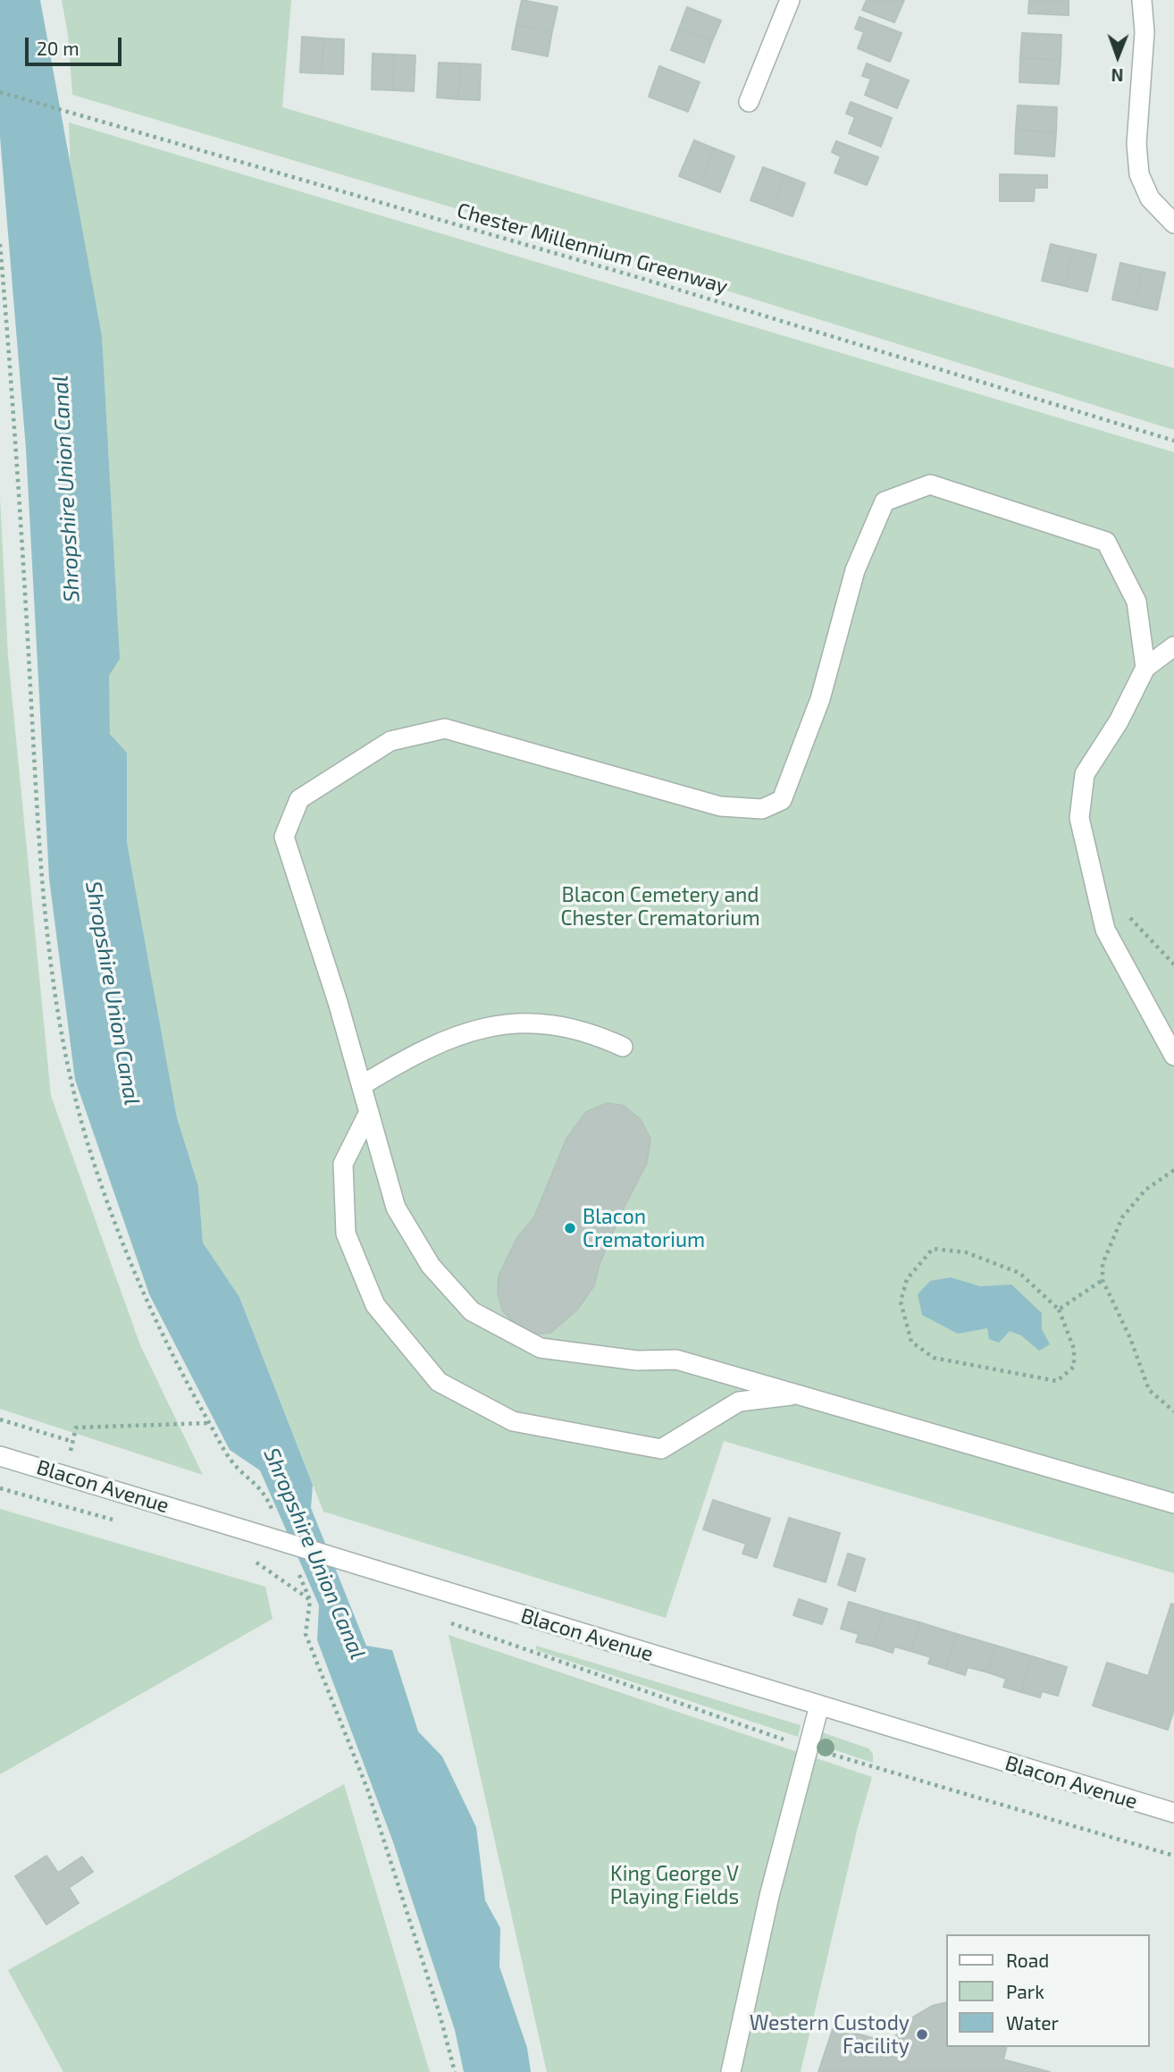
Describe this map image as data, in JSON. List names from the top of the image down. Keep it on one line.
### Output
{"streets":{"street":["Blacon Avenue"],"path":["Chester Millennium Greenway"]},"water":["Shropshire Union Canal"],"parks":["Blacon Cemetery and Chester Crematorium","King George V Playing Fields"],"places":["Blacon Crematorium","Western Custody Facility"],"legend":["Road","Park","Water"],"scale_bar":"20 m","north":"bottom"}
